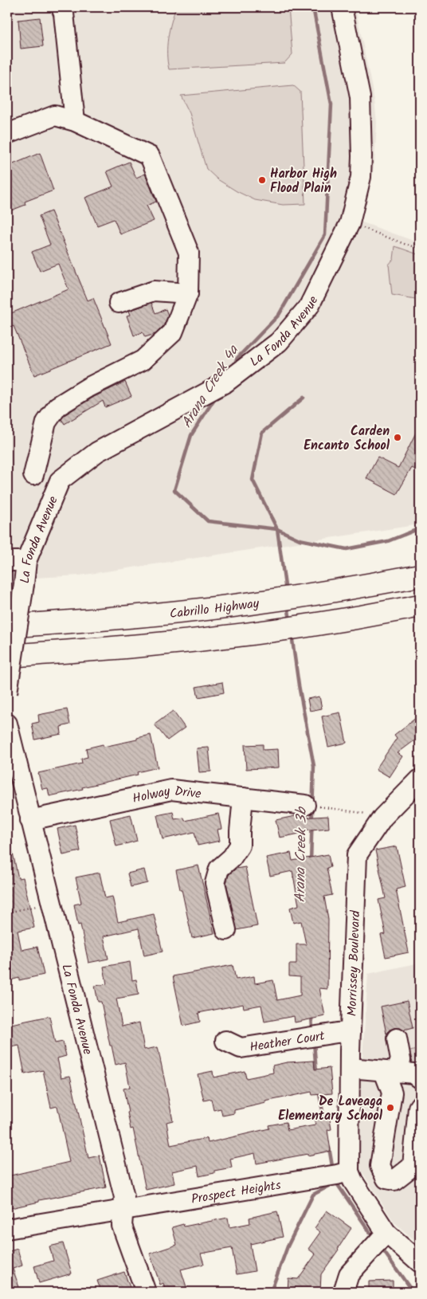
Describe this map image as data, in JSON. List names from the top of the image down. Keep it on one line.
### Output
{"streets":{"highway":["Cabrillo Highway"],"street":["La Fonda Avenue","Holway Drive","Morrissey Boulevard","Heather Court","Prospect Heights"]},"crossings":[["La Fonda Avenue","Holway Drive"],["La Fonda Avenue","Prospect Heights"],["Morrissey Boulevard","Heather Court"],["Morrissey Boulevard","Prospect Heights"]],"water":["Arana Creek 4a","Arana Creek 3b"],"places":["Harbor High Flood Plain","Carden Encanto School","De Laveaga Elementary School"]}
